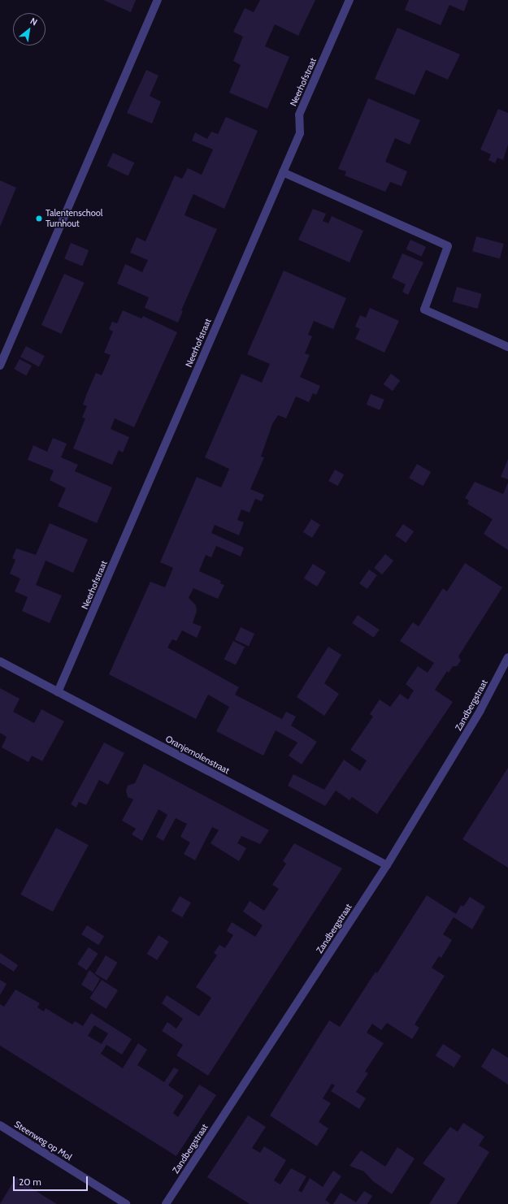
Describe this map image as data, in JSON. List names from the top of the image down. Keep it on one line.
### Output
{"streets":{"street":["Neerhofstraat","Zandbergstraat","Oranjemolenstraat","Steenweg op Mol"]},"crossings":[["Neerhofstraat","Oranjemolenstraat"],["Zandbergstraat","Oranjemolenstraat"]],"places":["Talentenschool Turnhout"],"scale_bar":"20 m","north":"top right"}
